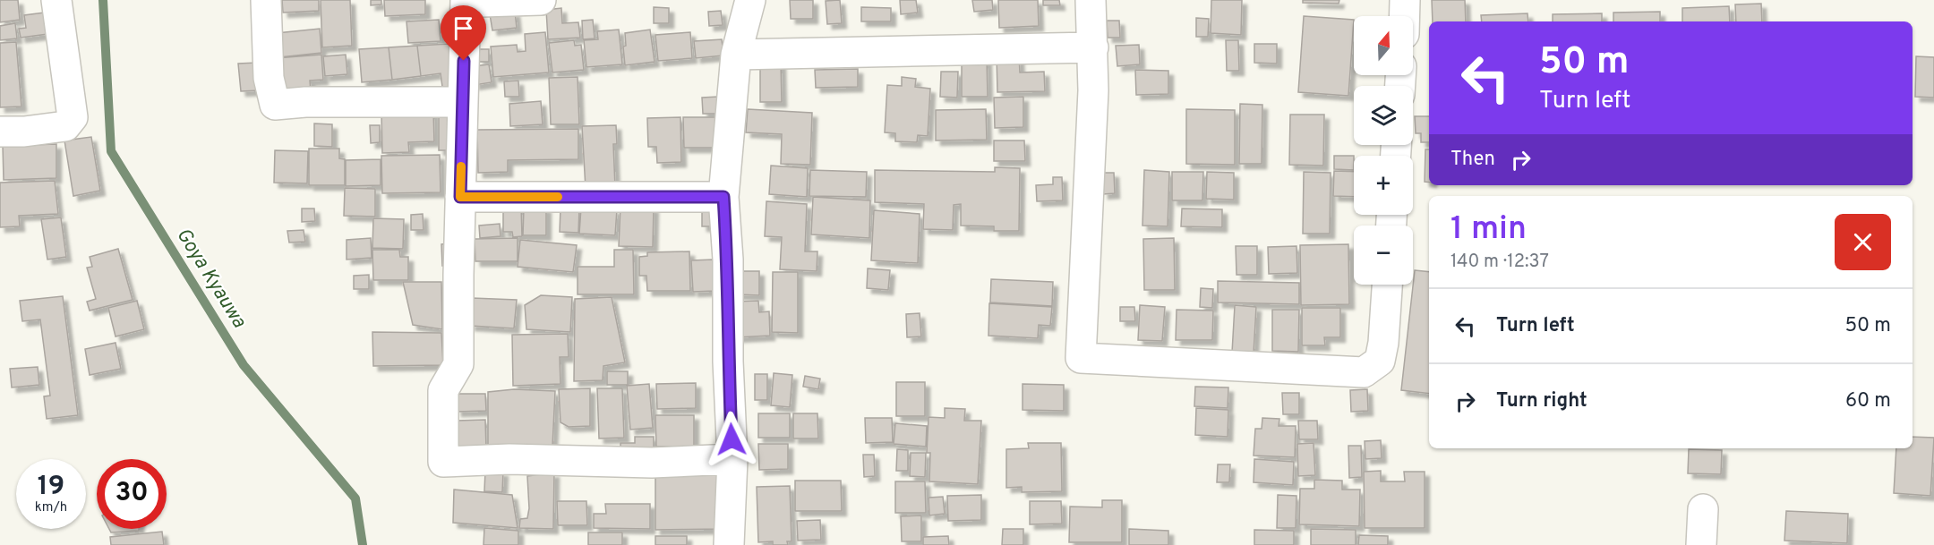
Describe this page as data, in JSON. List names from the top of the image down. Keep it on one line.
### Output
{"water":["Goya Kyauwa"],"north":"top","page":{"map_buttons":["+","−"],"turn":["50 m","Turn left"],"then":"Then","heading":["1 min","140 m · 12:37"],"list":[{"name":"Turn left","value":"50 m"},{"name":"Turn right","value":"60 m"}],"speed":"19 km/h","limit":"30"}}
